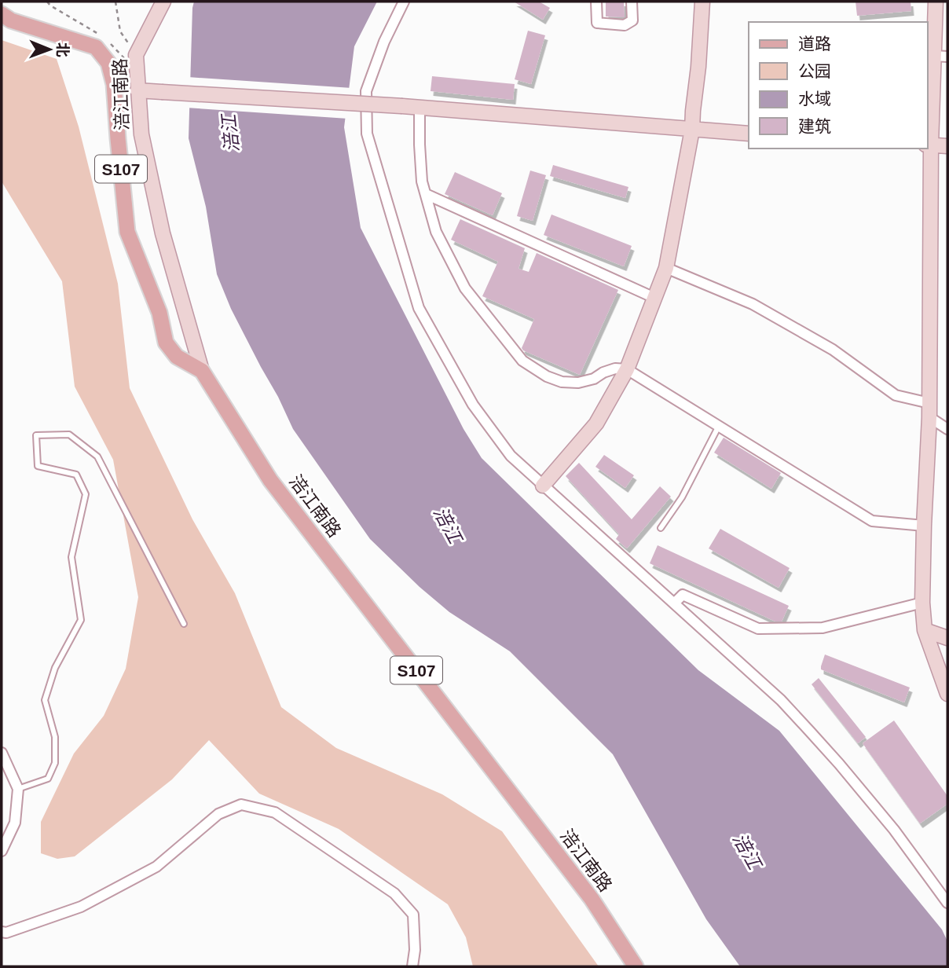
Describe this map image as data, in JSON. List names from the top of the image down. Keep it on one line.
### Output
{"streets":{"main road":["涪江南路","S107"]},"crossings":[["涪江南路","S107"]],"water":["涪江"],"legend":["道路","公园","水域","建筑"],"north":"right"}
